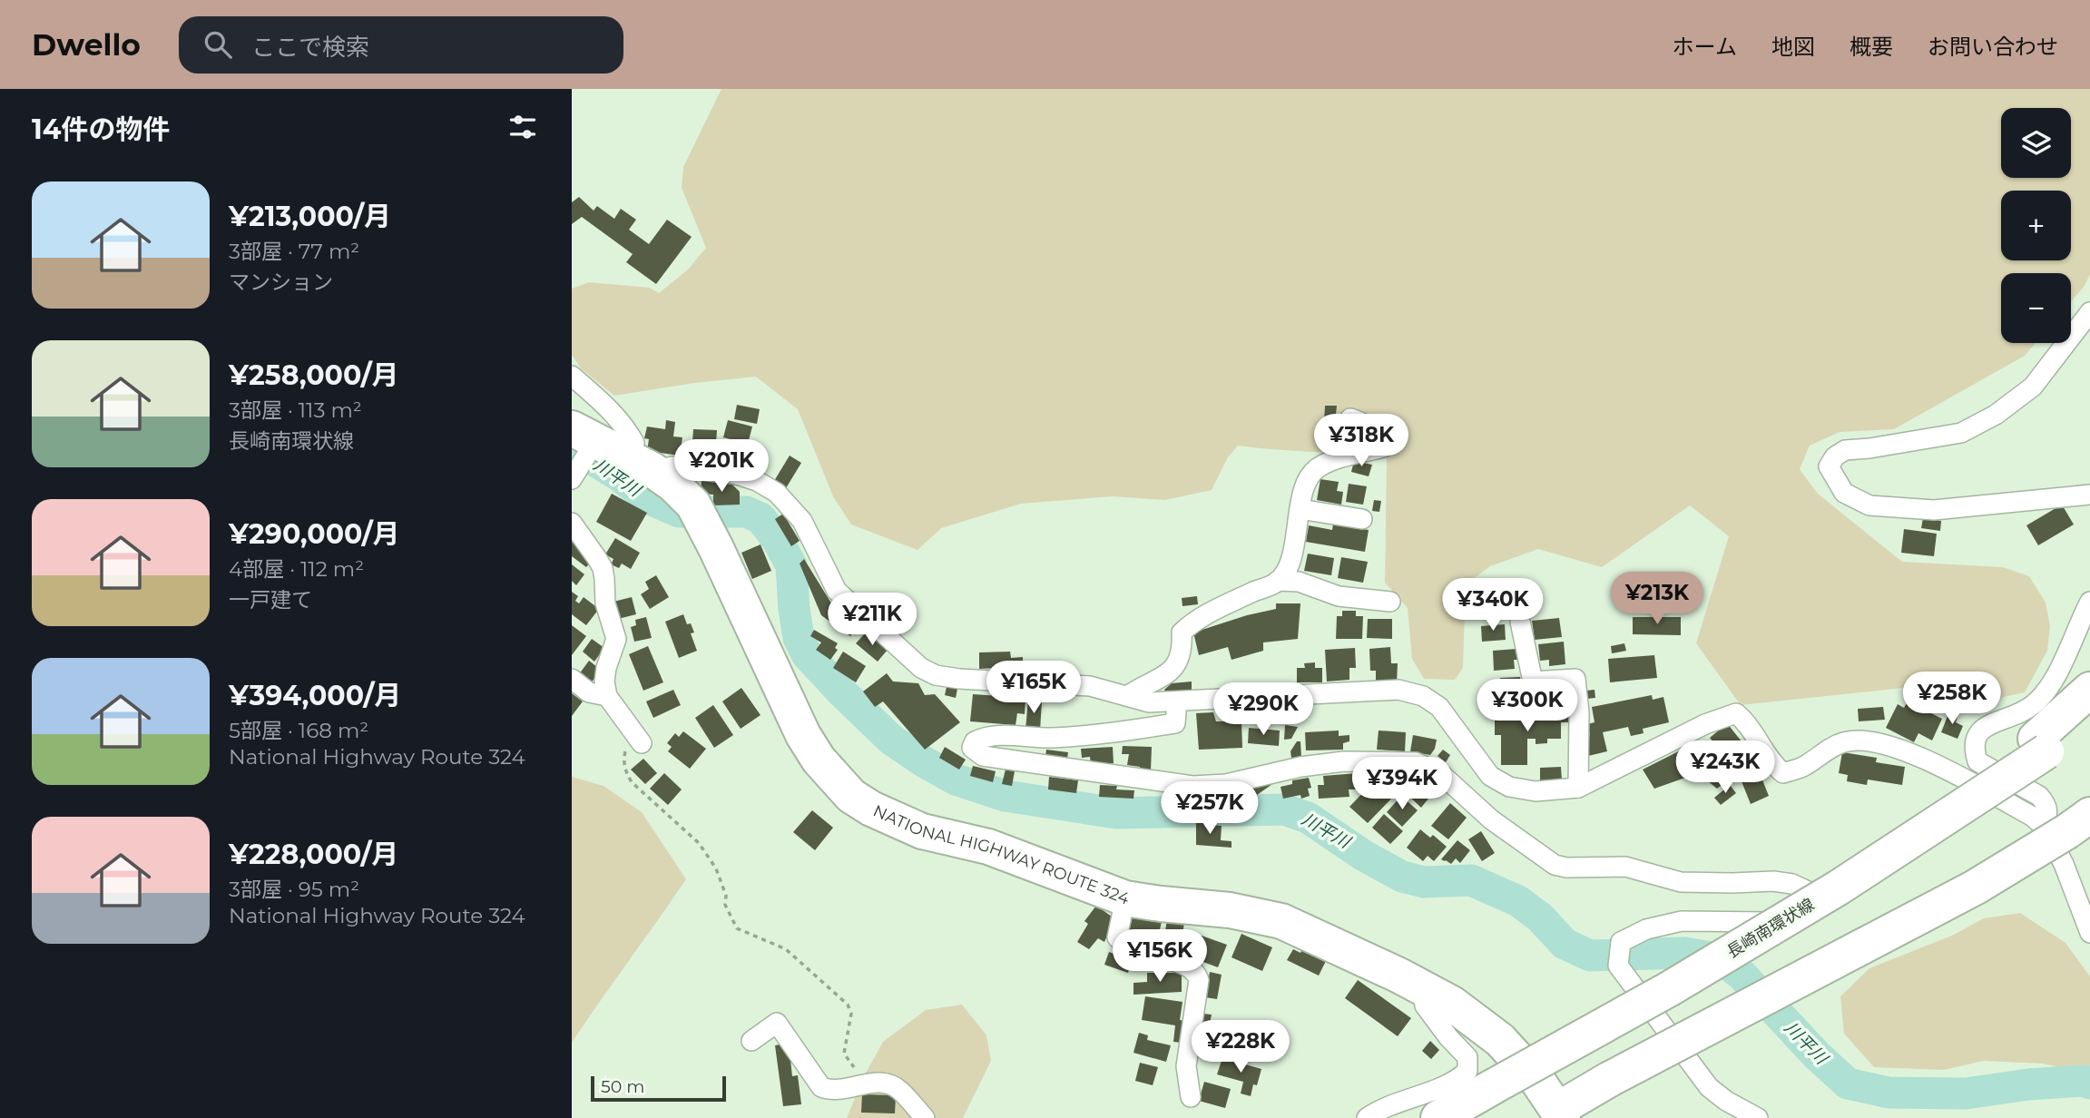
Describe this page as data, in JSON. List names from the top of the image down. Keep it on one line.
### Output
{"streets":{"highway":["NATIONAL HIGHWAY ROUTE 324","長崎南環状線"]},"water":["川平川"],"scale_bar":"50 m","page":{"header":"Dwello","search":"ここで検索","nav":["ホーム","地図","概要","お問い合わせ"],"heading":"14件の物件","map_buttons":["+","−"],"list":[{"name":"¥213,000/月","note":"3部屋 · 77 m² · マンション"},{"name":"¥258,000/月","note":"3部屋 · 113 m² · 長崎南環状線"},{"name":"¥290,000/月","note":"4部屋 · 112 m² · 一戸建て"},{"name":"¥394,000/月","note":"5部屋 · 168 m² · National Highway Route 324"},{"name":"¥228,000/月","note":"3部屋 · 95 m² · National Highway Route 324"}],"price":["¥318K","¥201K","¥213K","¥340K","¥211K","¥165K","¥258K","¥300K","¥290K","¥243K","¥394K","¥257K","¥156K","¥228K"],"scale":"50 m"}}
